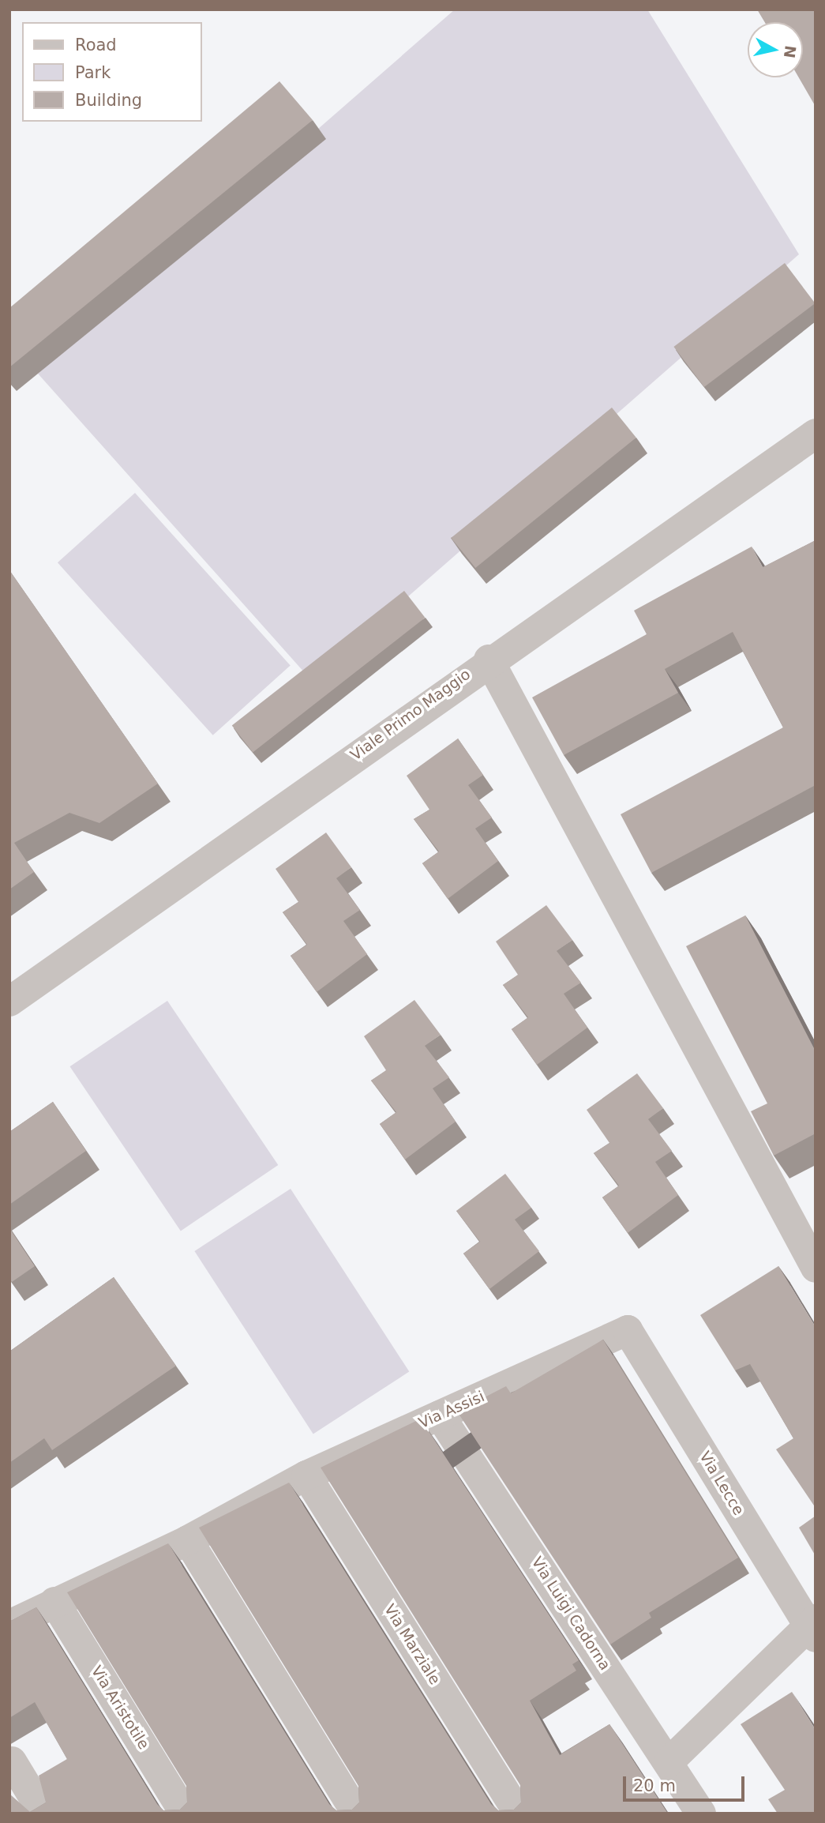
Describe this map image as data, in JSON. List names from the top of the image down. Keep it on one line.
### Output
{"streets":{"street":["Viale Primo Maggio","Via Assisi","Via Lecce","Via Luigi Cadorna","Via Marziale","Via Aristotile"]},"crossings":[["Via Assisi","Via Lecce"],["Via Assisi","Via Luigi Cadorna"],["Via Assisi","Via Marziale"],["Via Assisi","Via Aristotile"]],"legend":["Road","Park","Building"],"scale_bar":"20 m","north":"right"}
